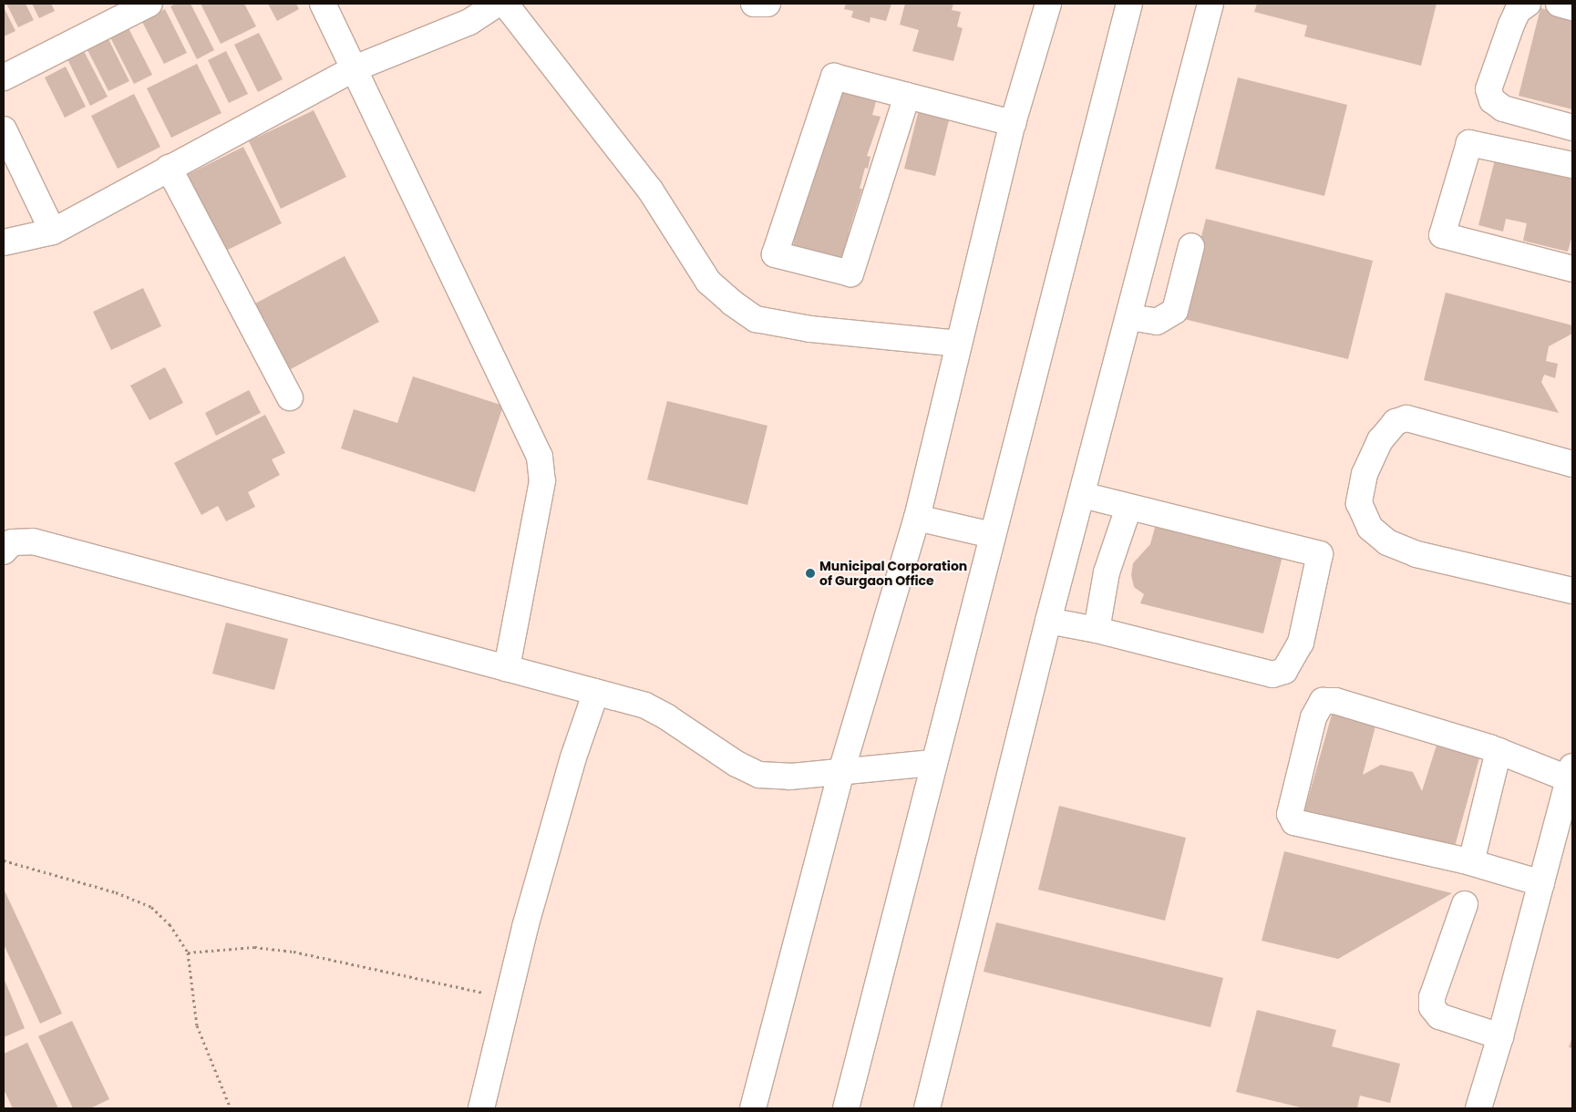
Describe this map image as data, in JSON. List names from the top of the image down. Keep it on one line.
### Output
{"places":["Municipal Corporation of Gurgaon Office"]}
